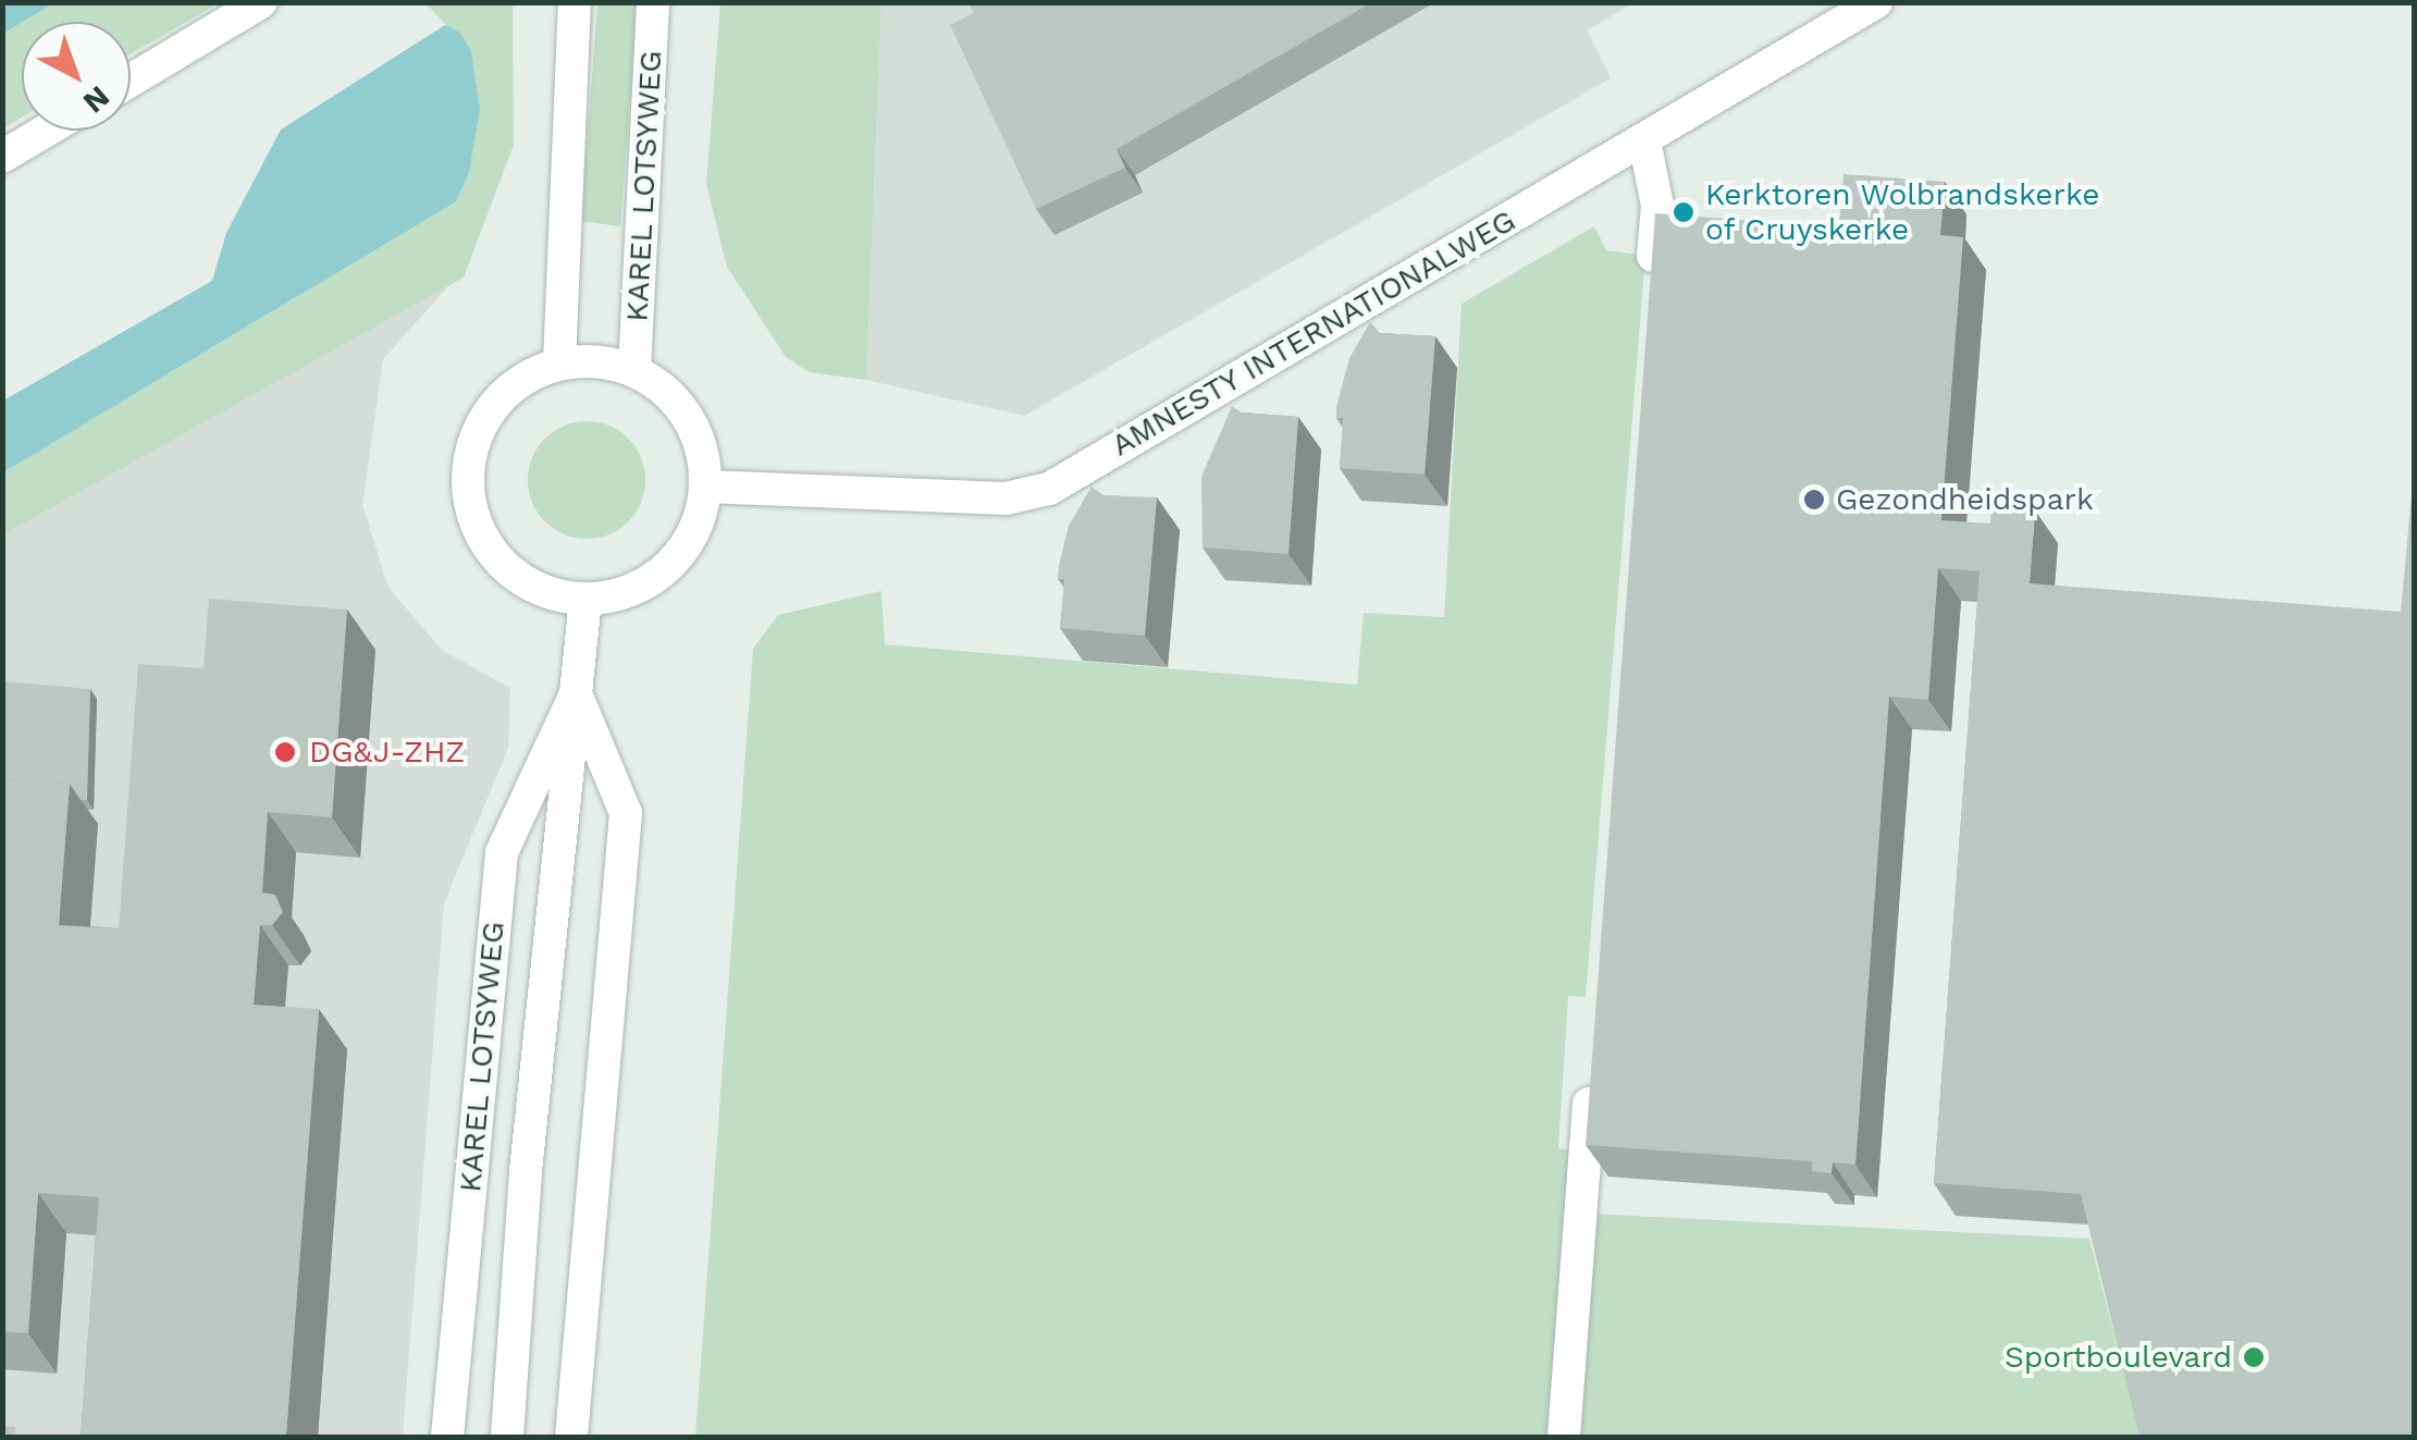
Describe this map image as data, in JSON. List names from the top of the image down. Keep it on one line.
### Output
{"streets":{"street":["KAREL LOTSYWEG","AMNESTY INTERNATIONALWEG"]},"crossings":[["KAREL LOTSYWEG","AMNESTY INTERNATIONALWEG"]],"places":["Kerktoren Wolbrandskerke of Cruyskerke","Gezondheidspark","DG&J-ZHZ","Sportboulevard"],"north":"bottom right"}
